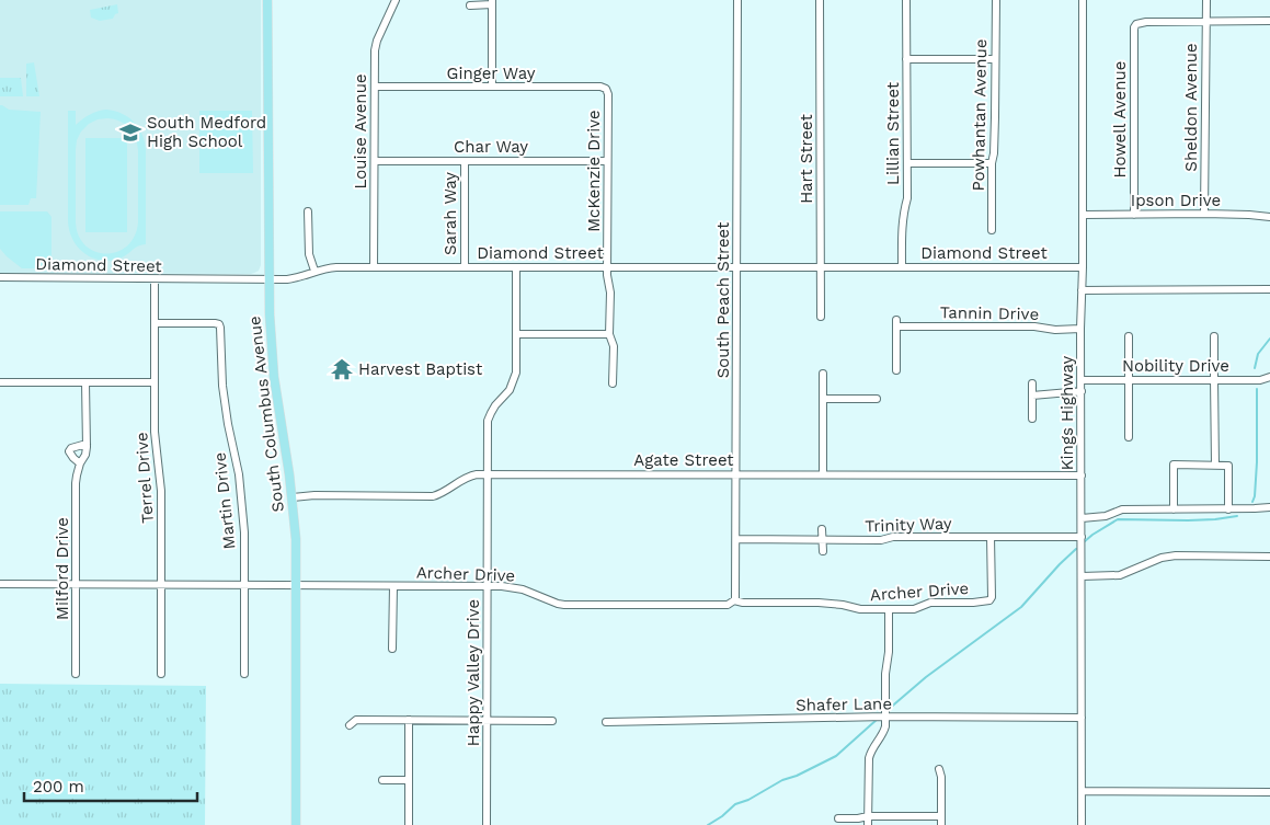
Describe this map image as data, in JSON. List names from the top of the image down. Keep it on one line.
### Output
{"streets":{"main road":["South Columbus Avenue"],"street":["Ginger Way","Sheldon Avenue","Powhantan Avenue","Howell Avenue","Louise Avenue","Lillian Street","Char Way","Hart Street","McKenzie Drive","Ipson Drive","Sarah Way","Diamond Street","South Peach Street","Tannin Drive","Nobility Drive","Kings Highway","Agate Street","Terrel Drive","Martin Drive","Trinity Way","Milford Drive","Archer Drive","Happy Valley Drive","Shafer Lane"]},"crossings":[["Ginger Way","Louise Avenue"],["Ginger Way","McKenzie Drive"],["Sheldon Avenue","Howell Avenue"],["Sheldon Avenue","Ipson Drive"],["Howell Avenue","Ipson Drive"],["Louise Avenue","Char Way"],["Louise Avenue","Diamond Street"],["Lillian Street","Diamond Street"],["Char Way","McKenzie Drive"],["Char Way","Sarah Way"],["Hart Street","Diamond Street"],["McKenzie Drive","Diamond Street"],["Ipson Drive","Kings Highway"],["Sarah Way","Diamond Street"],["Diamond Street","South Peach Street"],["Diamond Street","Kings Highway"],["Diamond Street","South Columbus Avenue"],["Diamond Street","Terrel Drive"],["Diamond Street","Happy Valley Drive"],["South Peach Street","Agate Street"],["South Peach Street","Trinity Way"],["South Peach Street","Archer Drive"],["Tannin Drive","Kings Highway"],["Nobility Drive","Kings Highway"],["Kings Highway","Agate Street"],["Kings Highway","Trinity Way"],["Kings Highway","Shafer Lane"],["South Columbus Avenue","Agate Street"],["South Columbus Avenue","Archer Drive"],["Agate Street","Happy Valley Drive"],["Terrel Drive","Martin Drive"],["Terrel Drive","Archer Drive"],["Martin Drive","Archer Drive"],["Trinity Way","Archer Drive"],["Milford Drive","Archer Drive"],["Archer Drive","Happy Valley Drive"]],"places":{"school or university":["South Medford High School"],"temple":["Harvest Baptist"]},"scale_bar":"200 m"}
